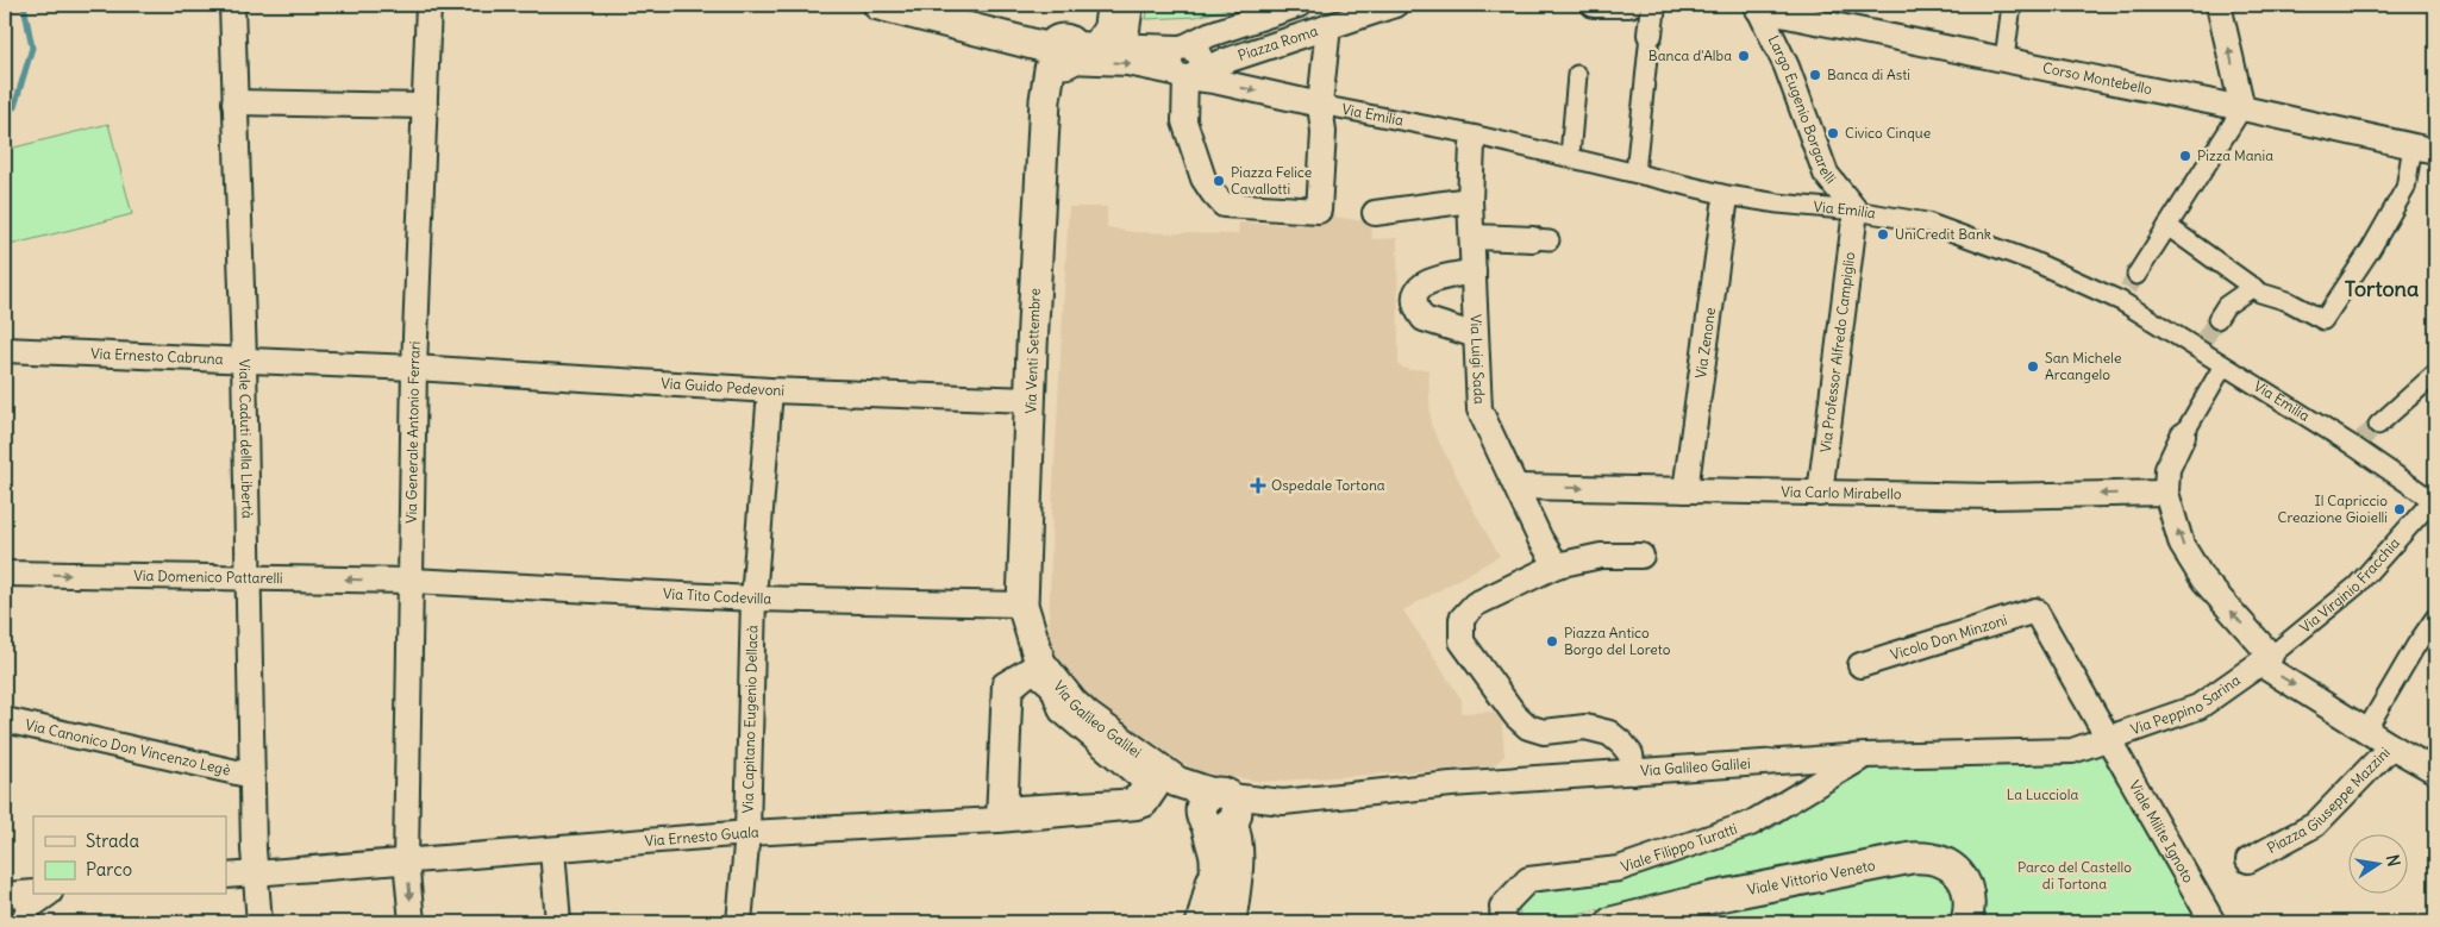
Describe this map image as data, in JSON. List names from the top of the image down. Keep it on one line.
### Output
{"streets":{"street":["Piazza Roma","Corso Montebello","Largo Eugenio Borgarelli","Via Emilia","Via Zenone","Via Venti Settembre","Via Professor Alfredo Campiglio","Via Ernesto Cabruna","Via Luigi Sada","Via Guido Pedevoni","Via Generale Antonio Ferrari","Viale Caduti della Libertà","Via Carlo Mirabello","Via Domenico Pattarelli","Via Virginio Fracchia","Via Tito Codevilla","Vicolo Don Minzoni","Via Peppino Sarina","Via Galileo Galilei","Via Capitano Eugenio Dellacà","Via Canonico Don Vincenzo Legè","Piazza Giuseppe Mazzini","Viale Milite Ignoto","Via Ernesto Guala","Viale Filippo Turatti","Viale Vittorio Veneto"]},"crossings":[["Piazza Roma","Via Emilia"],["Piazza Roma","Via Venti Settembre"],["Corso Montebello","Largo Eugenio Borgarelli"],["Largo Eugenio Borgarelli","Via Emilia"],["Largo Eugenio Borgarelli","Via Professor Alfredo Campiglio"],["Via Emilia","Via Zenone"],["Via Emilia","Via Venti Settembre"],["Via Emilia","Via Professor Alfredo Campiglio"],["Via Emilia","Via Luigi Sada"],["Via Emilia","Via Virginio Fracchia"],["Via Zenone","Via Carlo Mirabello"],["Via Venti Settembre","Via Guido Pedevoni"],["Via Venti Settembre","Via Tito Codevilla"],["Via Venti Settembre","Via Galileo Galilei"],["Via Professor Alfredo Campiglio","Via Carlo Mirabello"],["Via Ernesto Cabruna","Via Guido Pedevoni"],["Via Ernesto Cabruna","Via Generale Antonio Ferrari"],["Via Ernesto Cabruna","Viale Caduti della Libertà"],["Via Luigi Sada","Via Carlo Mirabello"],["Via Guido Pedevoni","Via Generale Antonio Ferrari"],["Via Guido Pedevoni","Via Capitano Eugenio Dellacà"],["Via Generale Antonio Ferrari","Via Domenico Pattarelli"],["Via Generale Antonio Ferrari","Via Tito Codevilla"],["Via Generale Antonio Ferrari","Via Ernesto Guala"],["Viale Caduti della Libertà","Via Domenico Pattarelli"],["Viale Caduti della Libertà","Via Canonico Don Vincenzo Legè"],["Viale Caduti della Libertà","Via Ernesto Guala"],["Via Carlo Mirabello","Piazza Giuseppe Mazzini"],["Via Domenico Pattarelli","Via Tito Codevilla"],["Via Virginio Fracchia","Via Peppino Sarina"],["Via Virginio Fracchia","Piazza Giuseppe Mazzini"],["Via Tito Codevilla","Via Capitano Eugenio Dellacà"],["Vicolo Don Minzoni","Viale Milite Ignoto"],["Via Peppino Sarina","Via Galileo Galilei"],["Via Peppino Sarina","Piazza Giuseppe Mazzini"],["Via Peppino Sarina","Viale Milite Ignoto"],["Via Galileo Galilei","Viale Milite Ignoto"],["Via Galileo Galilei","Via Ernesto Guala"],["Via Galileo Galilei","Viale Filippo Turatti"],["Via Capitano Eugenio Dellacà","Via Ernesto Guala"]],"districts":["Tortona"],"parks":["La Lucciola","Parco del Castello di Tortona"],"places":{"other":["Banca d'Alba","Banca di Asti","Civico Cinque","Pizza Mania","Piazza Felice Cavallotti","UniCredit Bank","San Michele Arcangelo","Il Capriccio Creazione Gioielli","Piazza Antico Borgo del Loreto"],"health":["Ospedale Tortona"]},"legend":["Strada","Parco"],"north":"right"}
